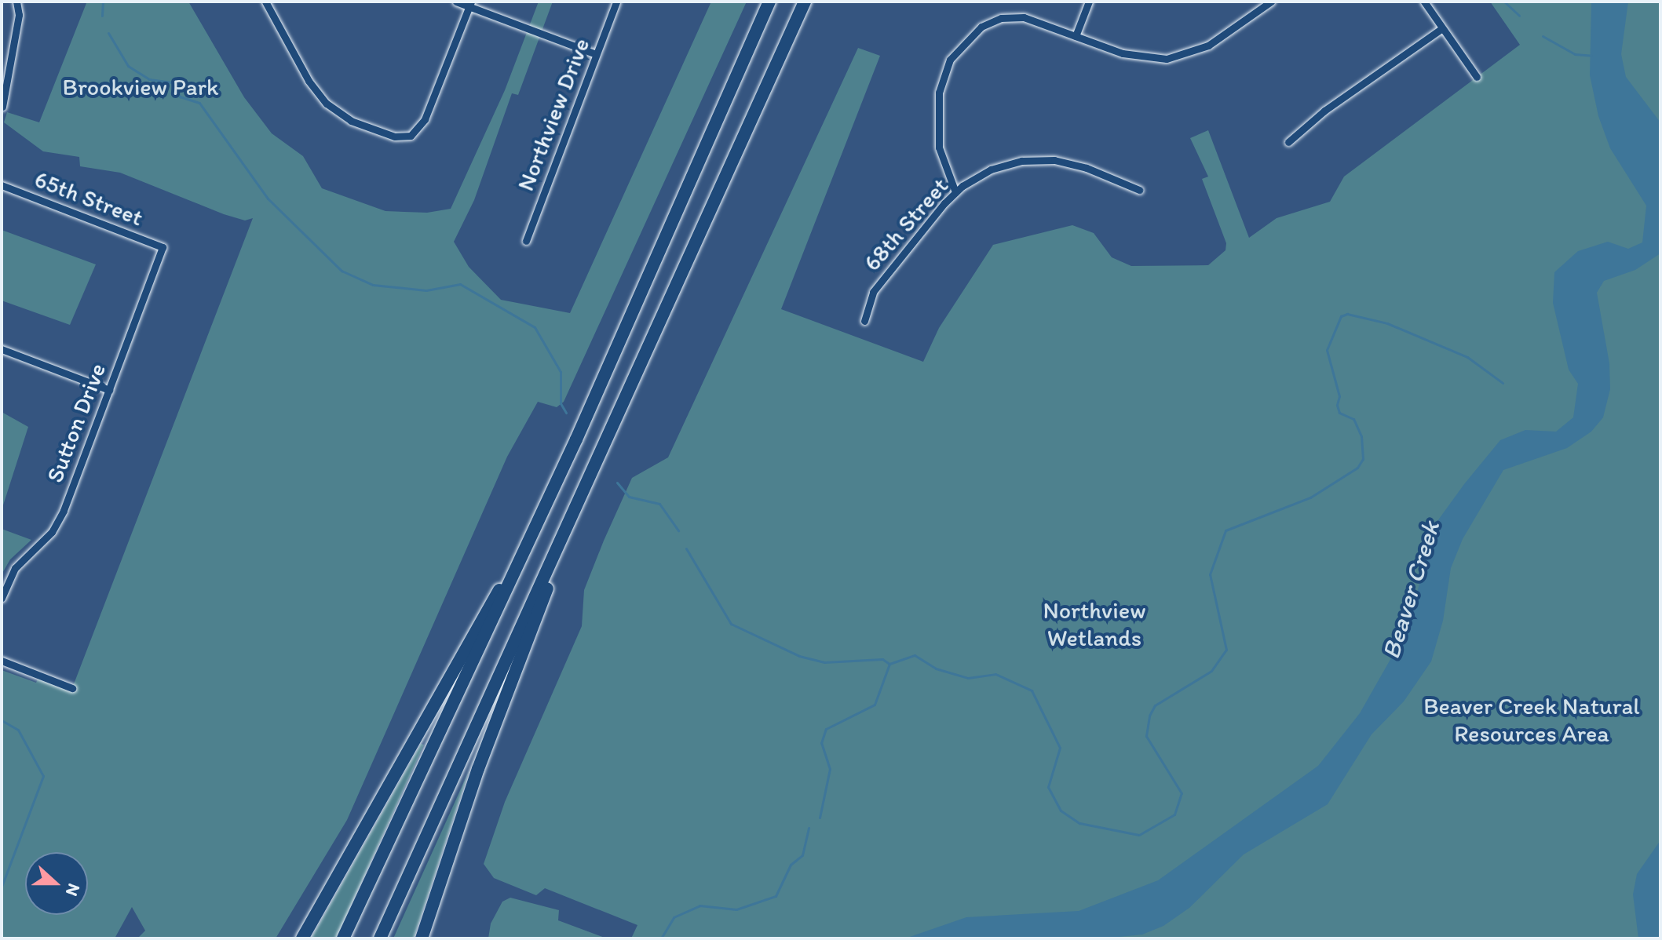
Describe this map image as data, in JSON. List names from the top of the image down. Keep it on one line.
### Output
{"streets":{"street":["Northview Drive","65th Street","68th Street","Sutton Drive"]},"crossings":[["65th Street","Sutton Drive"]],"water":["Beaver Creek"],"parks":["Brookview Park","Northview Wetlands","Beaver Creek Natural Resources Area"],"north":"right"}
